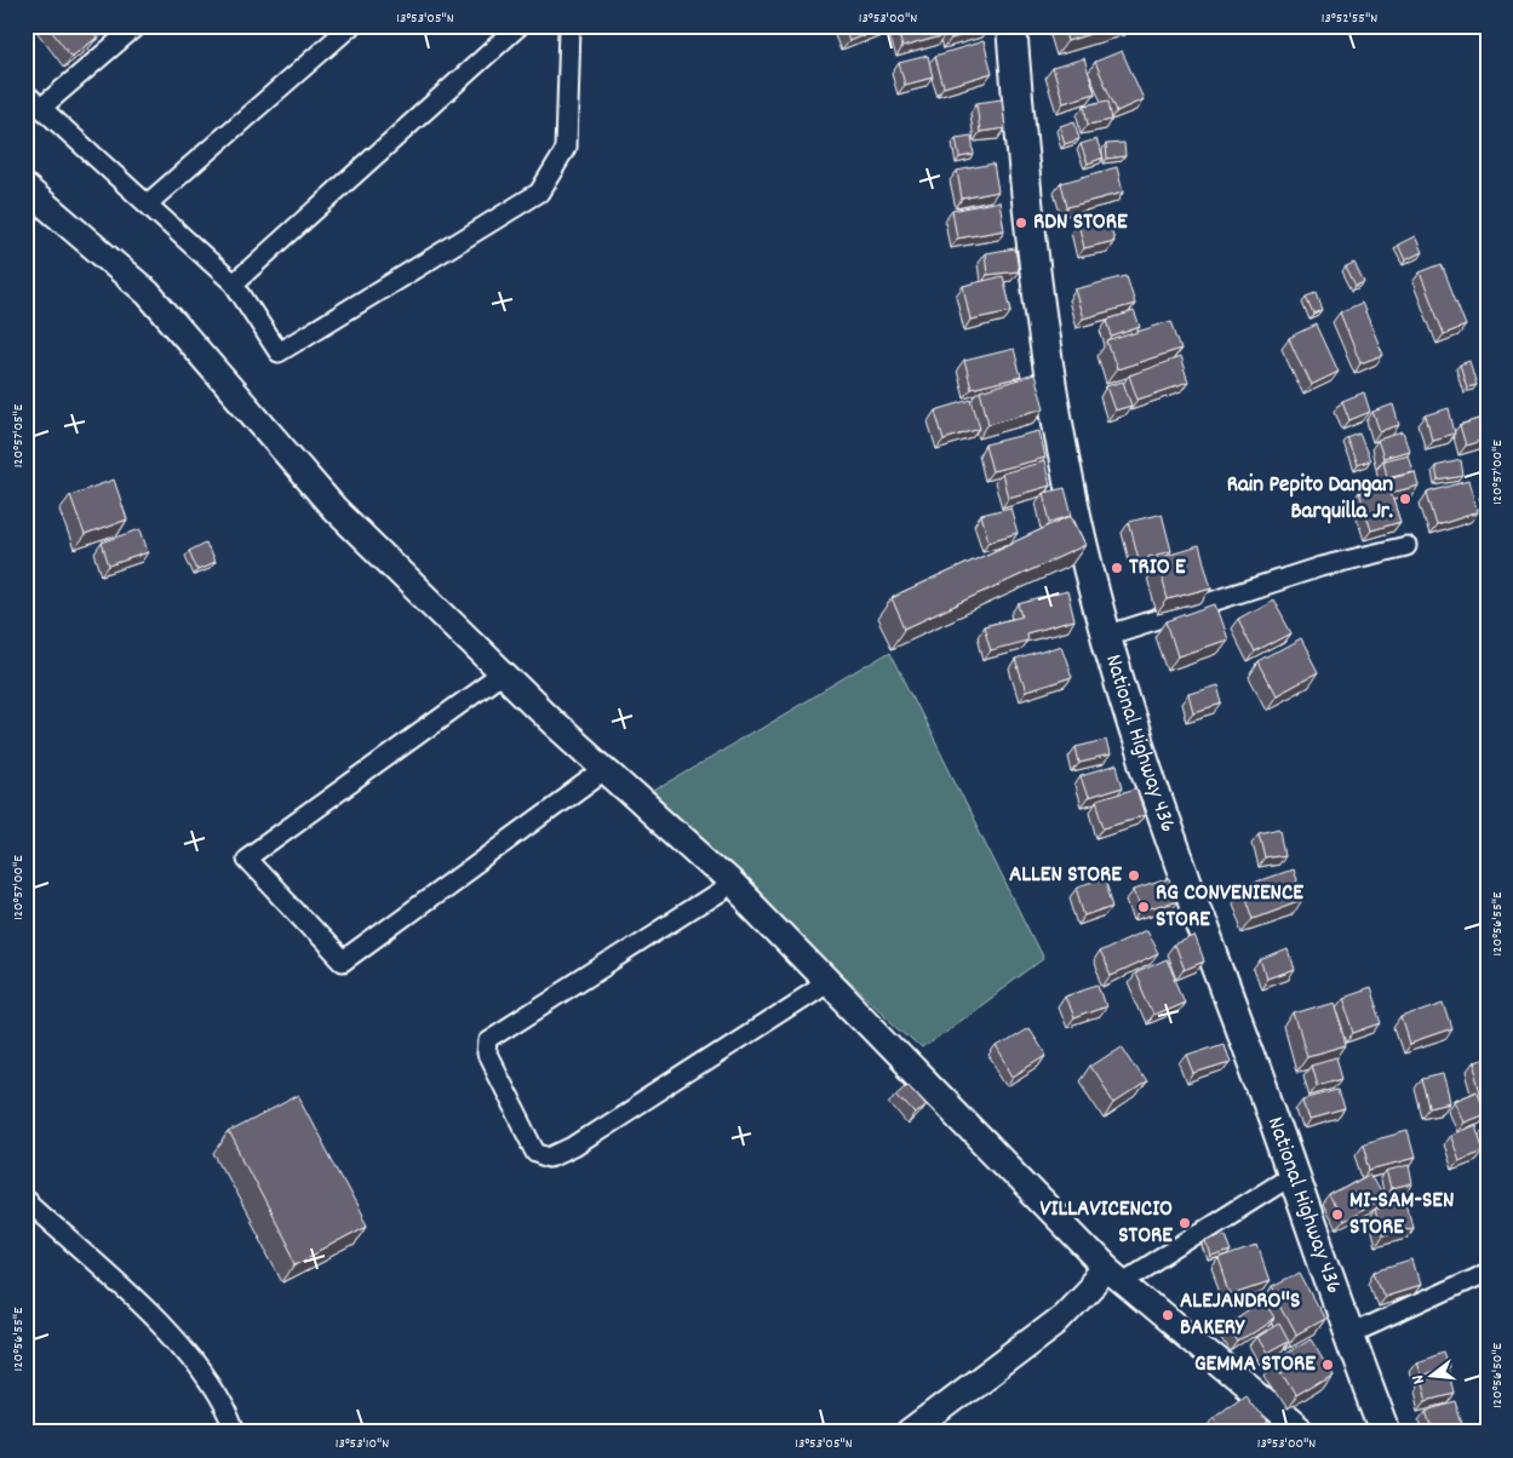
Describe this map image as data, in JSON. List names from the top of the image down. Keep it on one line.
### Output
{"streets":{"main road":["National Highway 436"]},"places":["RDN STORE","Rain Pepito Dangan Barquilla Jr.","TRIO E","ALLEN STORE","RG CONVENIENCE STORE","MI-SAM-SEN STORE","VILLAVICENCIO STORE","ALEJANDRO''S BAKERY","GEMMA STORE"],"north":"left","coordinates":["13°53'05\"N","13°53'00\"N","13°52'55\"N","120°57'05\"E","120°57'00\"E","120°56'55\"E","120°56'50\"E","13°53'10\"N"]}
